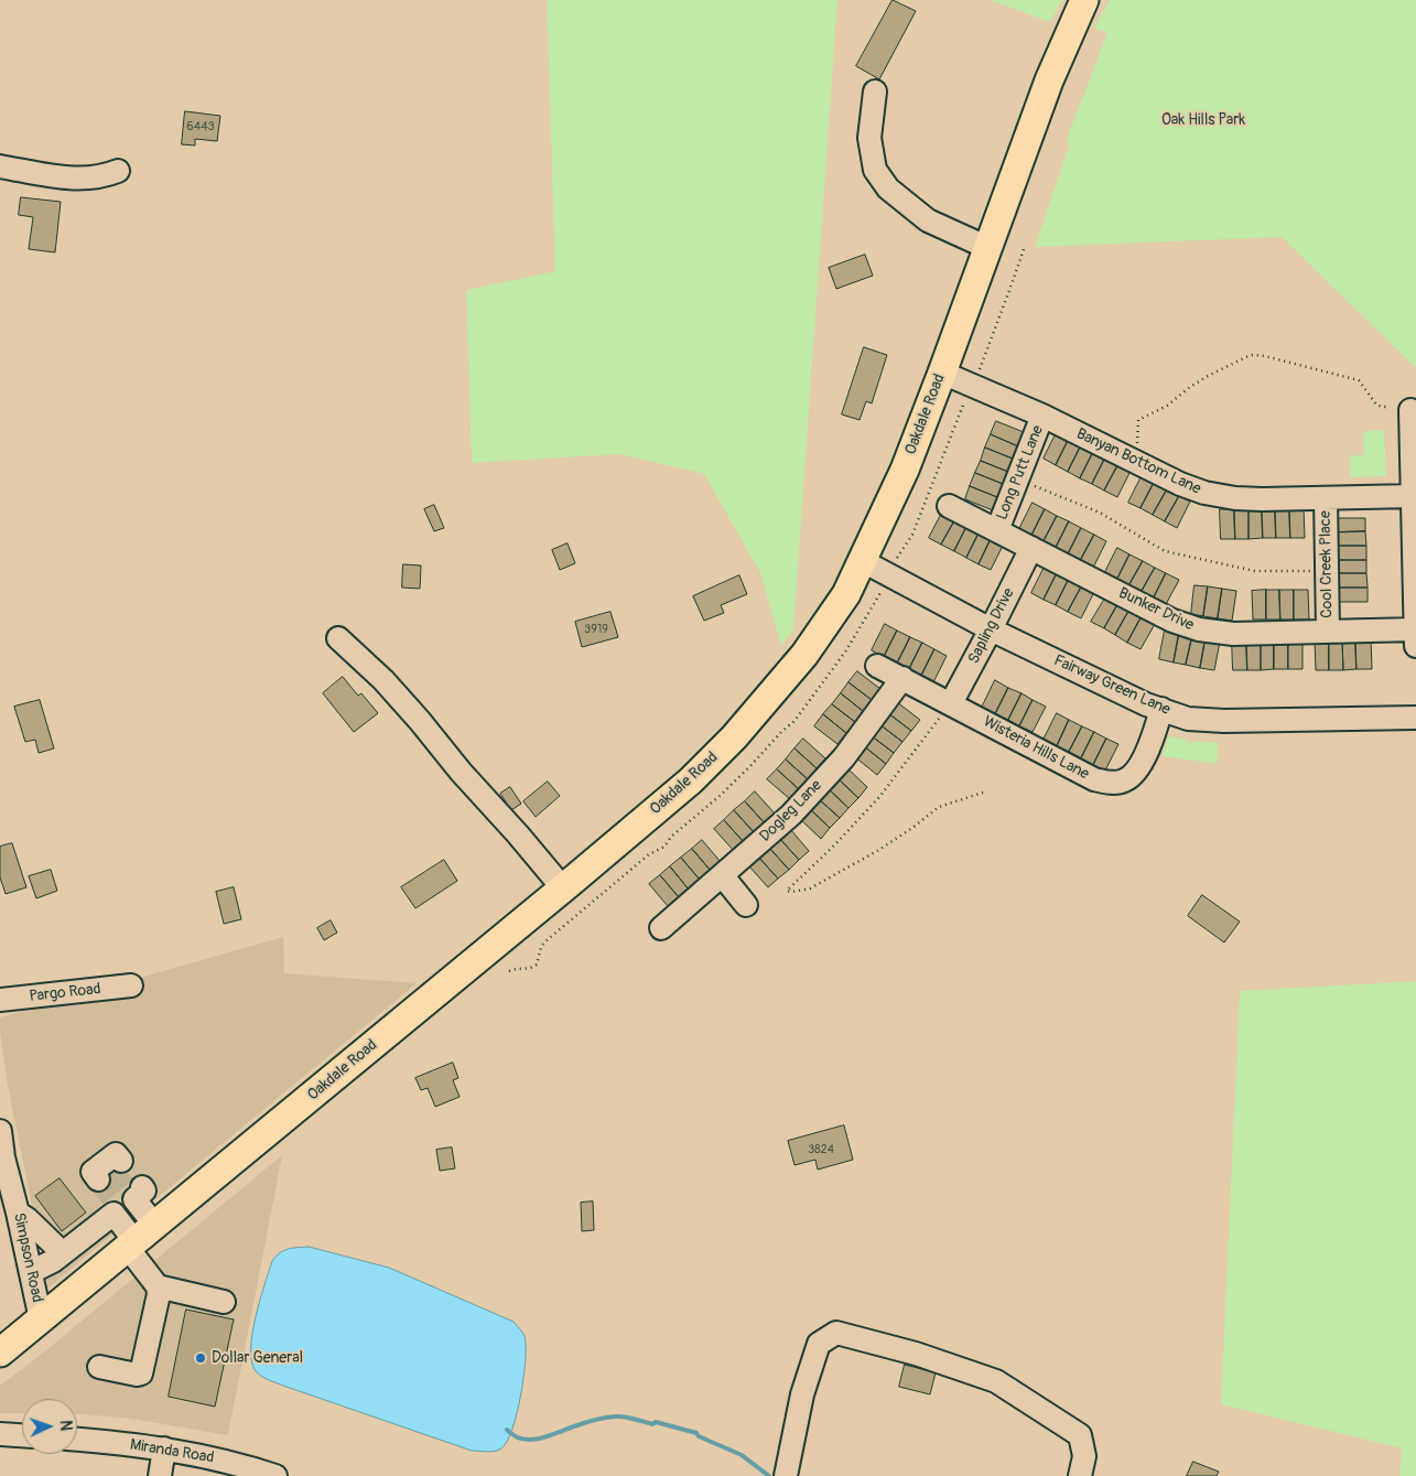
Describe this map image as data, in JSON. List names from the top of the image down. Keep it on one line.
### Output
{"streets":{"main road":["Oakdale Road"],"street":["Banyan Bottom Lane","Long Putt Lane","Cool Creek Place","Bunker Drive","Sapling Drive","Fairway Green Lane","Wisteria Hills Lane","Dogleg Lane","Pargo Road","Simpson Road","Miranda Road"]},"crossings":[["Oakdale Road","Banyan Bottom Lane"],["Oakdale Road","Fairway Green Lane"],["Oakdale Road","Simpson Road"],["Banyan Bottom Lane","Long Putt Lane"],["Banyan Bottom Lane","Cool Creek Place"],["Long Putt Lane","Bunker Drive"],["Cool Creek Place","Bunker Drive"],["Bunker Drive","Sapling Drive"],["Sapling Drive","Fairway Green Lane"],["Sapling Drive","Wisteria Hills Lane"],["Fairway Green Lane","Wisteria Hills Lane"],["Wisteria Hills Lane","Dogleg Lane"]],"parks":["Oak Hills Park"],"places":["Dollar General"],"house_numbers":["6443","3919","3824"],"north":"right"}
